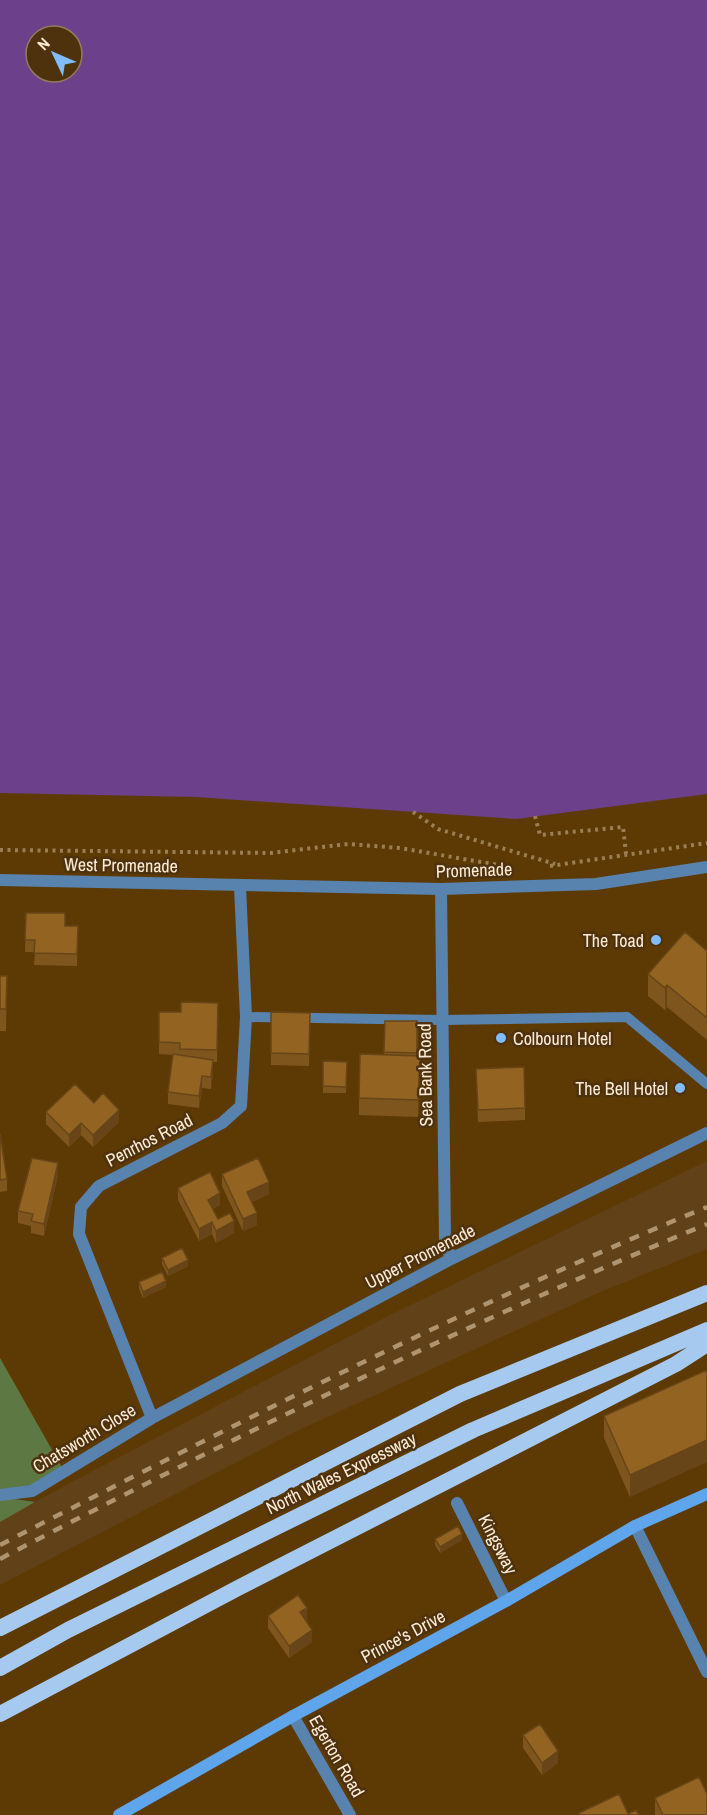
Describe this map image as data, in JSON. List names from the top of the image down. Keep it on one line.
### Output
{"streets":{"highway":["North Wales Expressway"],"main road":["Prince's Drive"],"street":["West Promenade","Promenade","Sea Bank Road","Penrhos Road","Upper Promenade","Chatsworth Close","Kingsway","Egerton Road"]},"crossings":[["West Promenade","Promenade"],["West Promenade","Penrhos Road"],["Promenade","Sea Bank Road"],["Promenade","Penrhos Road"],["Sea Bank Road","Upper Promenade"],["Penrhos Road","Upper Promenade"],["Penrhos Road","Chatsworth Close"],["Upper Promenade","Chatsworth Close"],["Kingsway","Prince's Drive"],["Prince's Drive","Egerton Road"]],"places":["The Toad","Colbourn Hotel","The Bell Hotel"],"north":"top left"}
